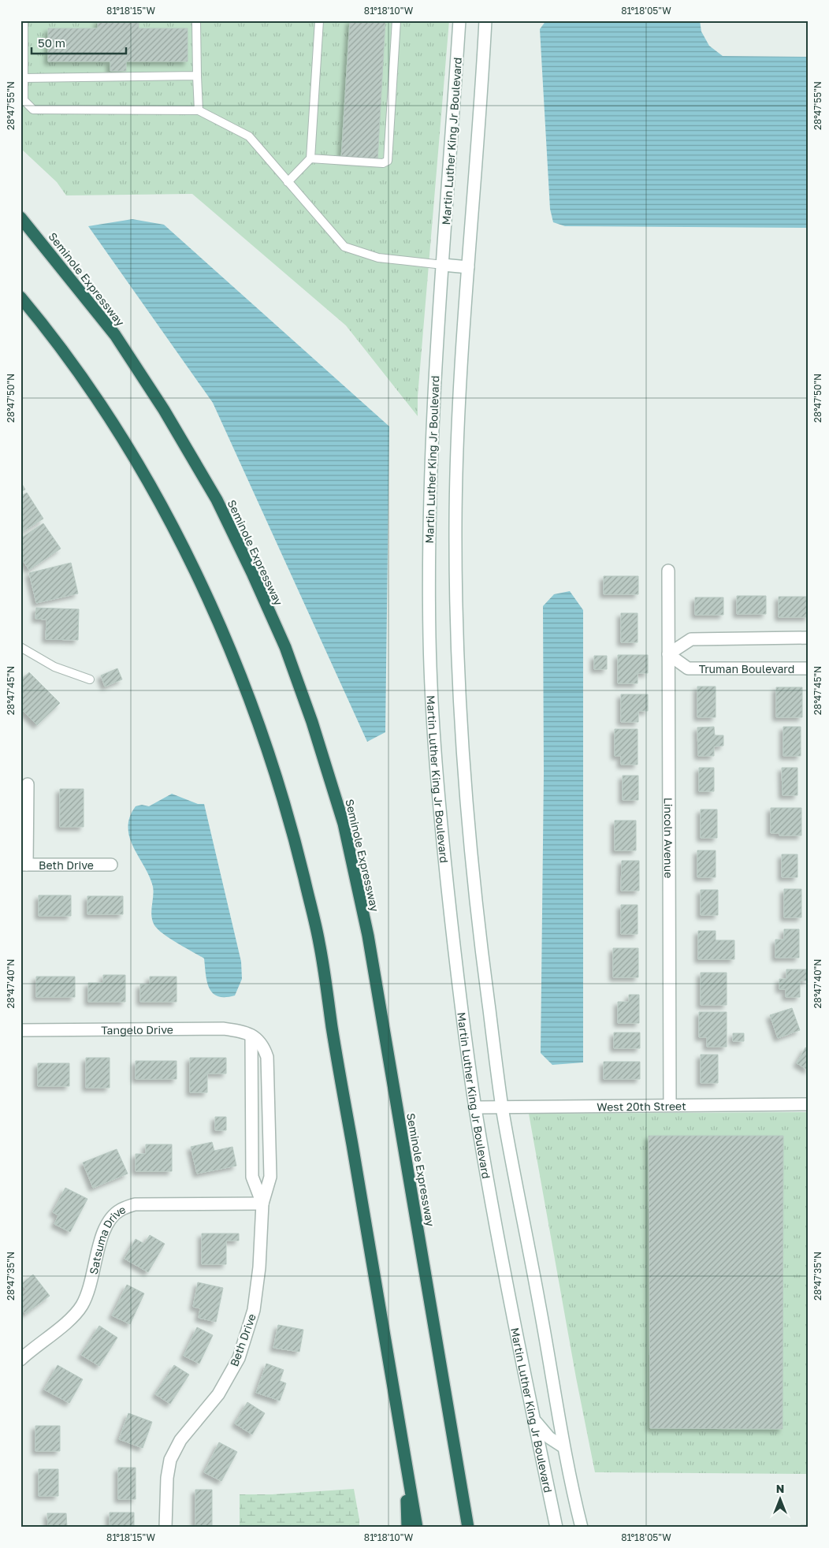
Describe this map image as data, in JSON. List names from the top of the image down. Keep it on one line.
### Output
{"streets":{"highway":["Seminole Expressway"],"main road":["Martin Luther King Jr Boulevard","Truman Boulevard","Lincoln Avenue","Beth Drive","Tangelo Drive","West 20th Street","Satsuma Drive"]},"crossings":[["Martin Luther King Jr Boulevard","West 20th Street"],["Truman Boulevard","Lincoln Avenue"],["Lincoln Avenue","West 20th Street"],["Beth Drive","Tangelo Drive"],["Beth Drive","Satsuma Drive"]],"scale_bar":"50 m","north":"top","coordinates":["81°18'15\"W","81°18'10\"W","81°18'05\"W","28°47'55\"N","28°47'50\"N","28°47'45\"N","28°47'40\"N","28°47'35\"N"]}
